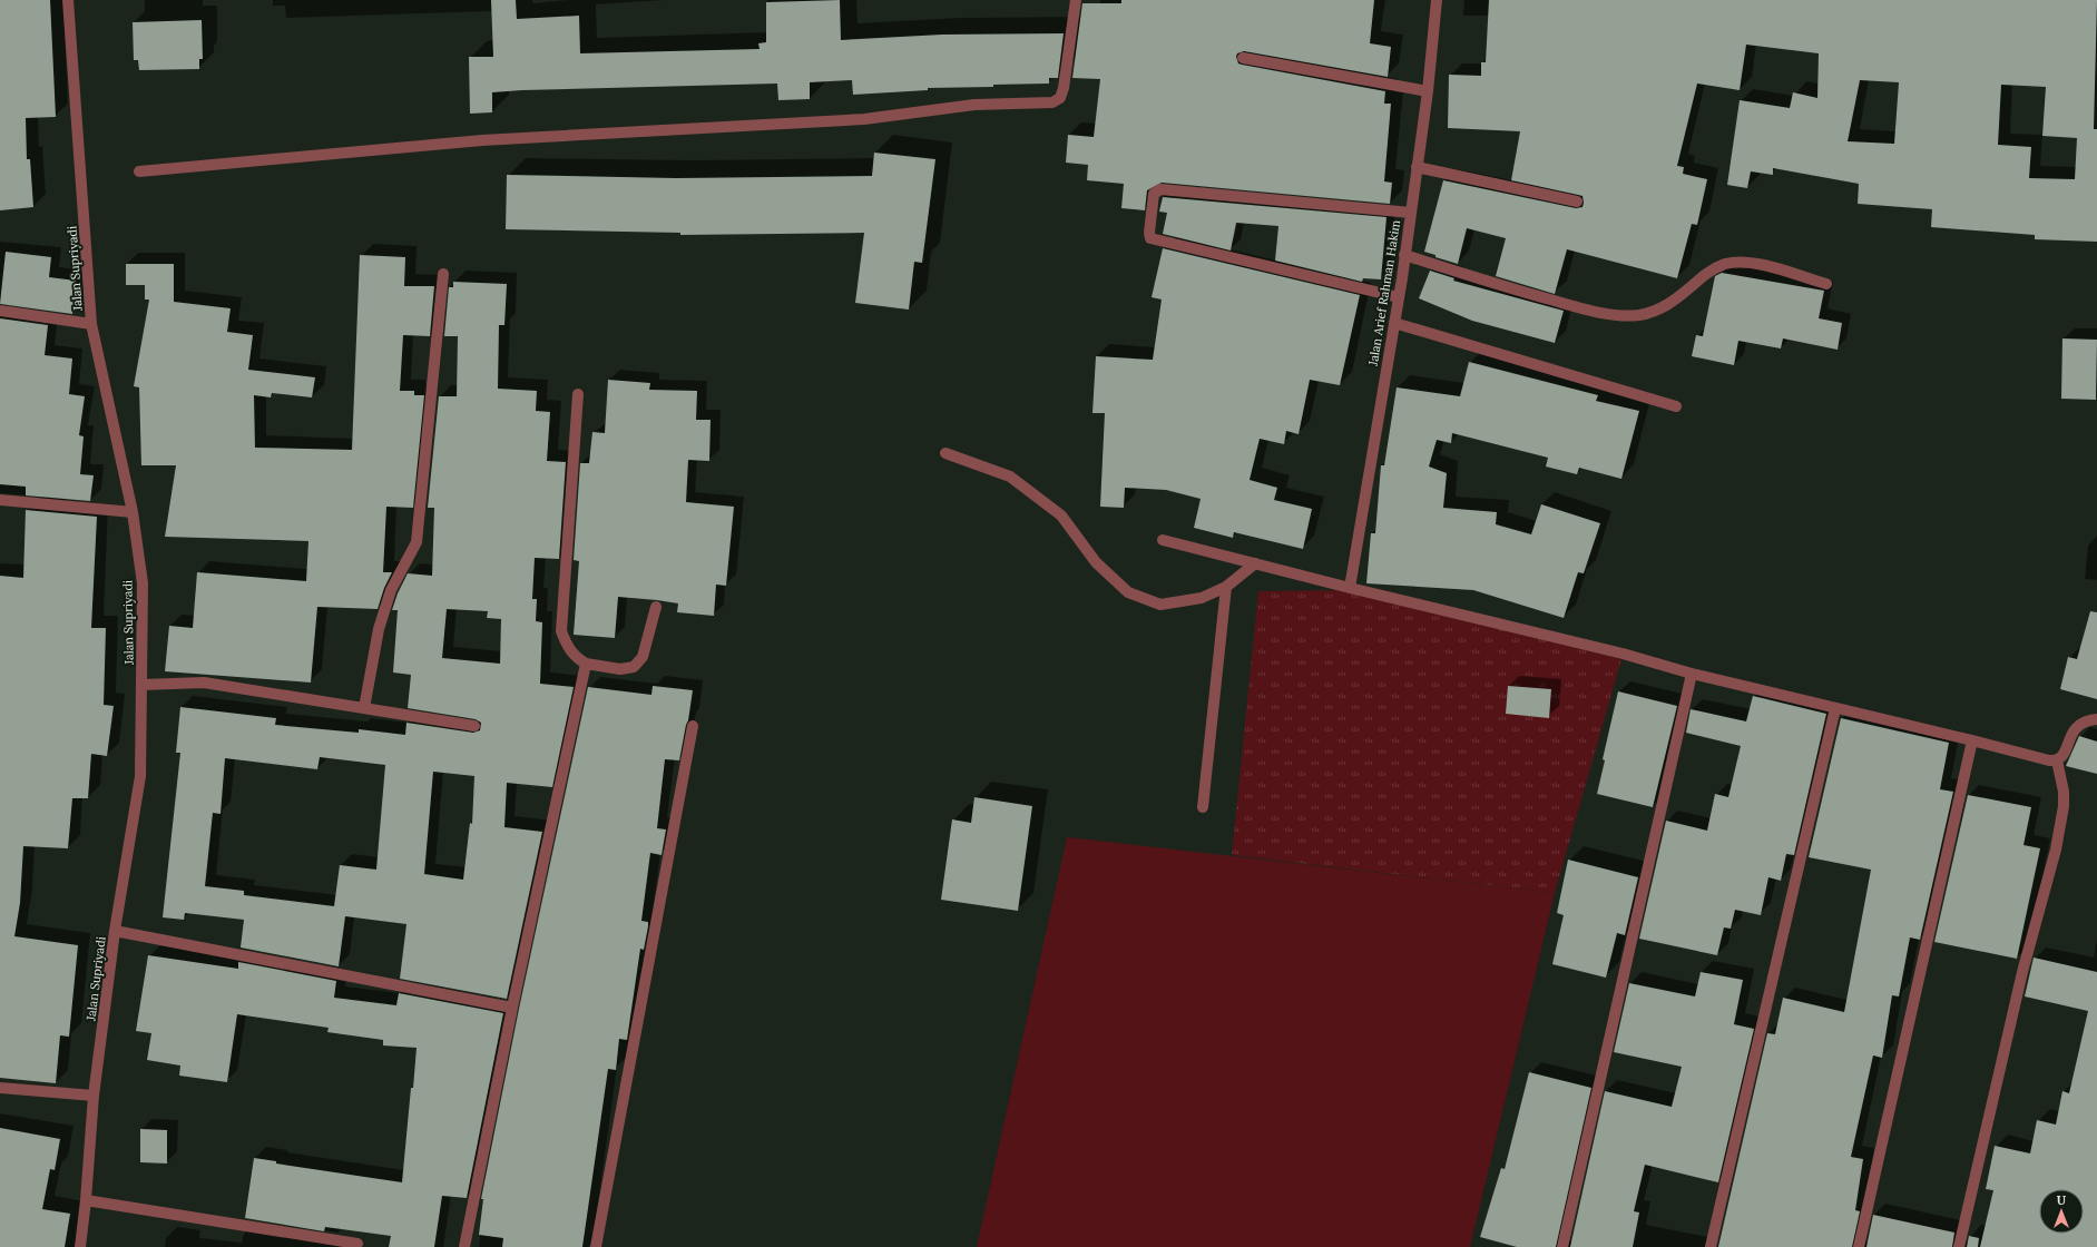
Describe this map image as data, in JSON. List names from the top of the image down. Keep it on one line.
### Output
{"streets":{"street":["Jalan Supriyadi","Jalan Arief Rahman Hakim"]},"north":"top"}
